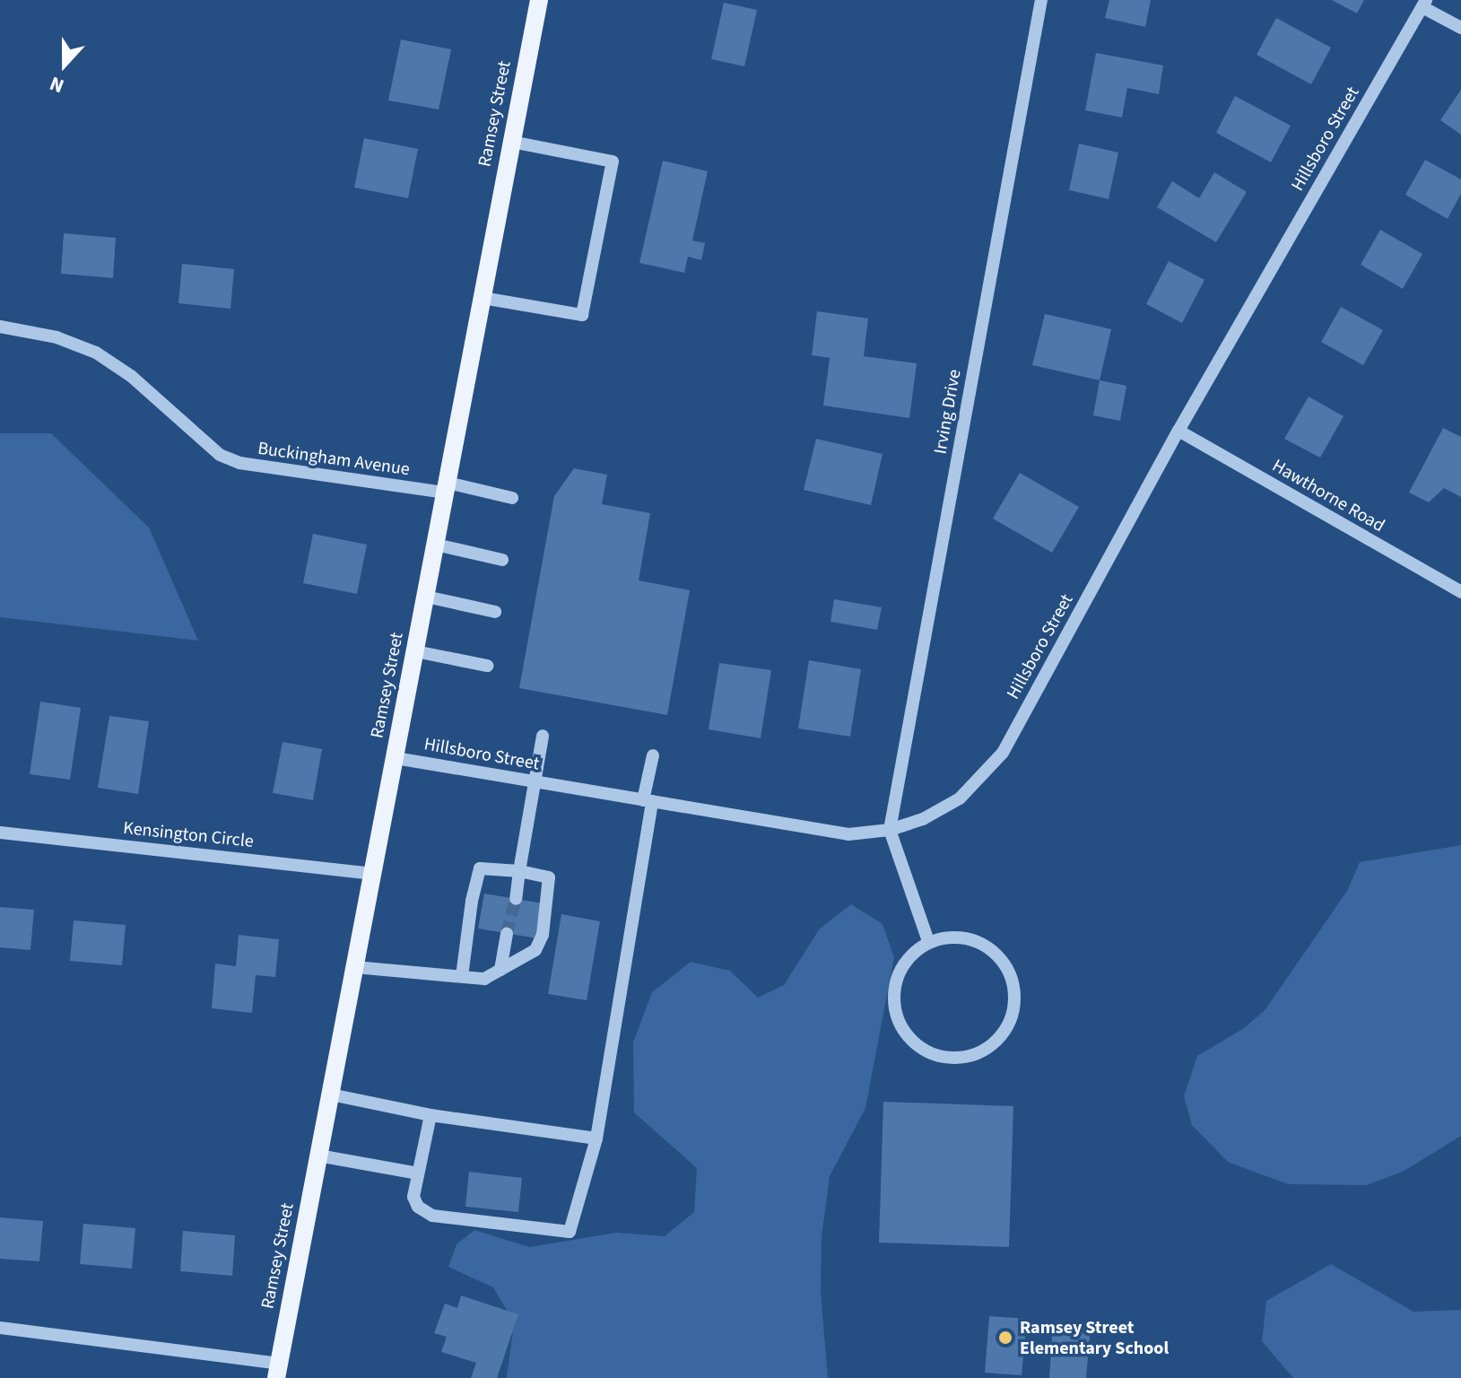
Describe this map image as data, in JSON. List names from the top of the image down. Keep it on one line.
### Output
{"streets":{"main road":["Ramsey Street"],"street":["Hillsboro Street","Irving Drive","Buckingham Avenue","Hawthorne Road","Kensington Circle"]},"crossings":[["Ramsey Street","Hillsboro Street"],["Ramsey Street","Buckingham Avenue"],["Ramsey Street","Kensington Circle"],["Hillsboro Street","Irving Drive"],["Hillsboro Street","Hawthorne Road"]],"places":["Ramsey Street Elementary School"],"north":"bottom"}
